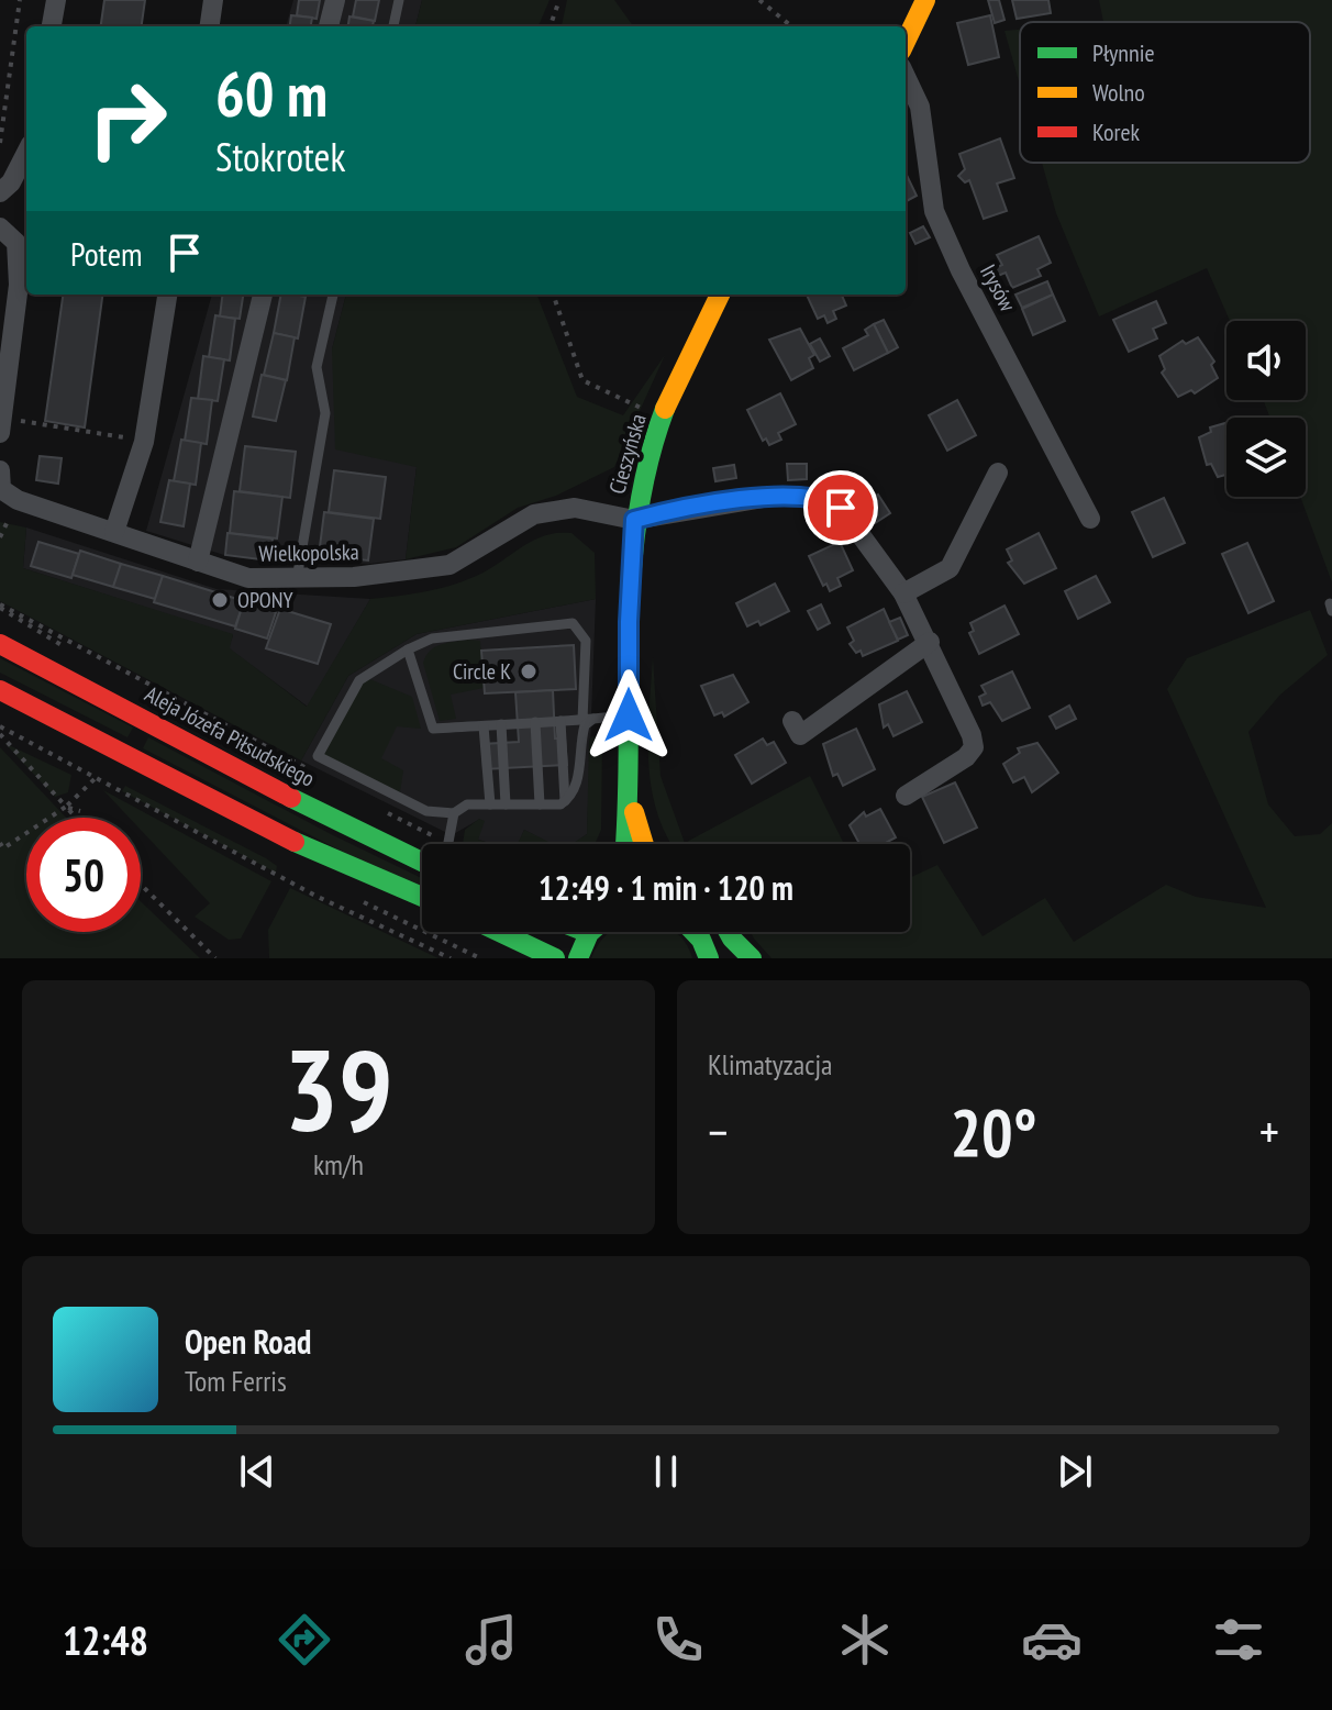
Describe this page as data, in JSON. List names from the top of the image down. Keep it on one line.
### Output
{"streets":{"main road":["Cieszyńska","Aleja Józefa Piłsudskiego"],"street":["Irysów","Wielkopolska"]},"crossings":[["Cieszyńska","Wielkopolska"]],"places":["OPONY","Circle K"],"legend":["Płynnie","Wolno","Korek"],"page":{"turn":["60 m","Stokrotek"],"then":"Potem","limit":"50","trip":"12:49 · 1 min · 120 m","tile":[["39","km/h"],"Klimatyzacja"],"heat":["−","20°","+"],"song":["Open Road","Tom Ferris"],"tabs":"12:48"}}
